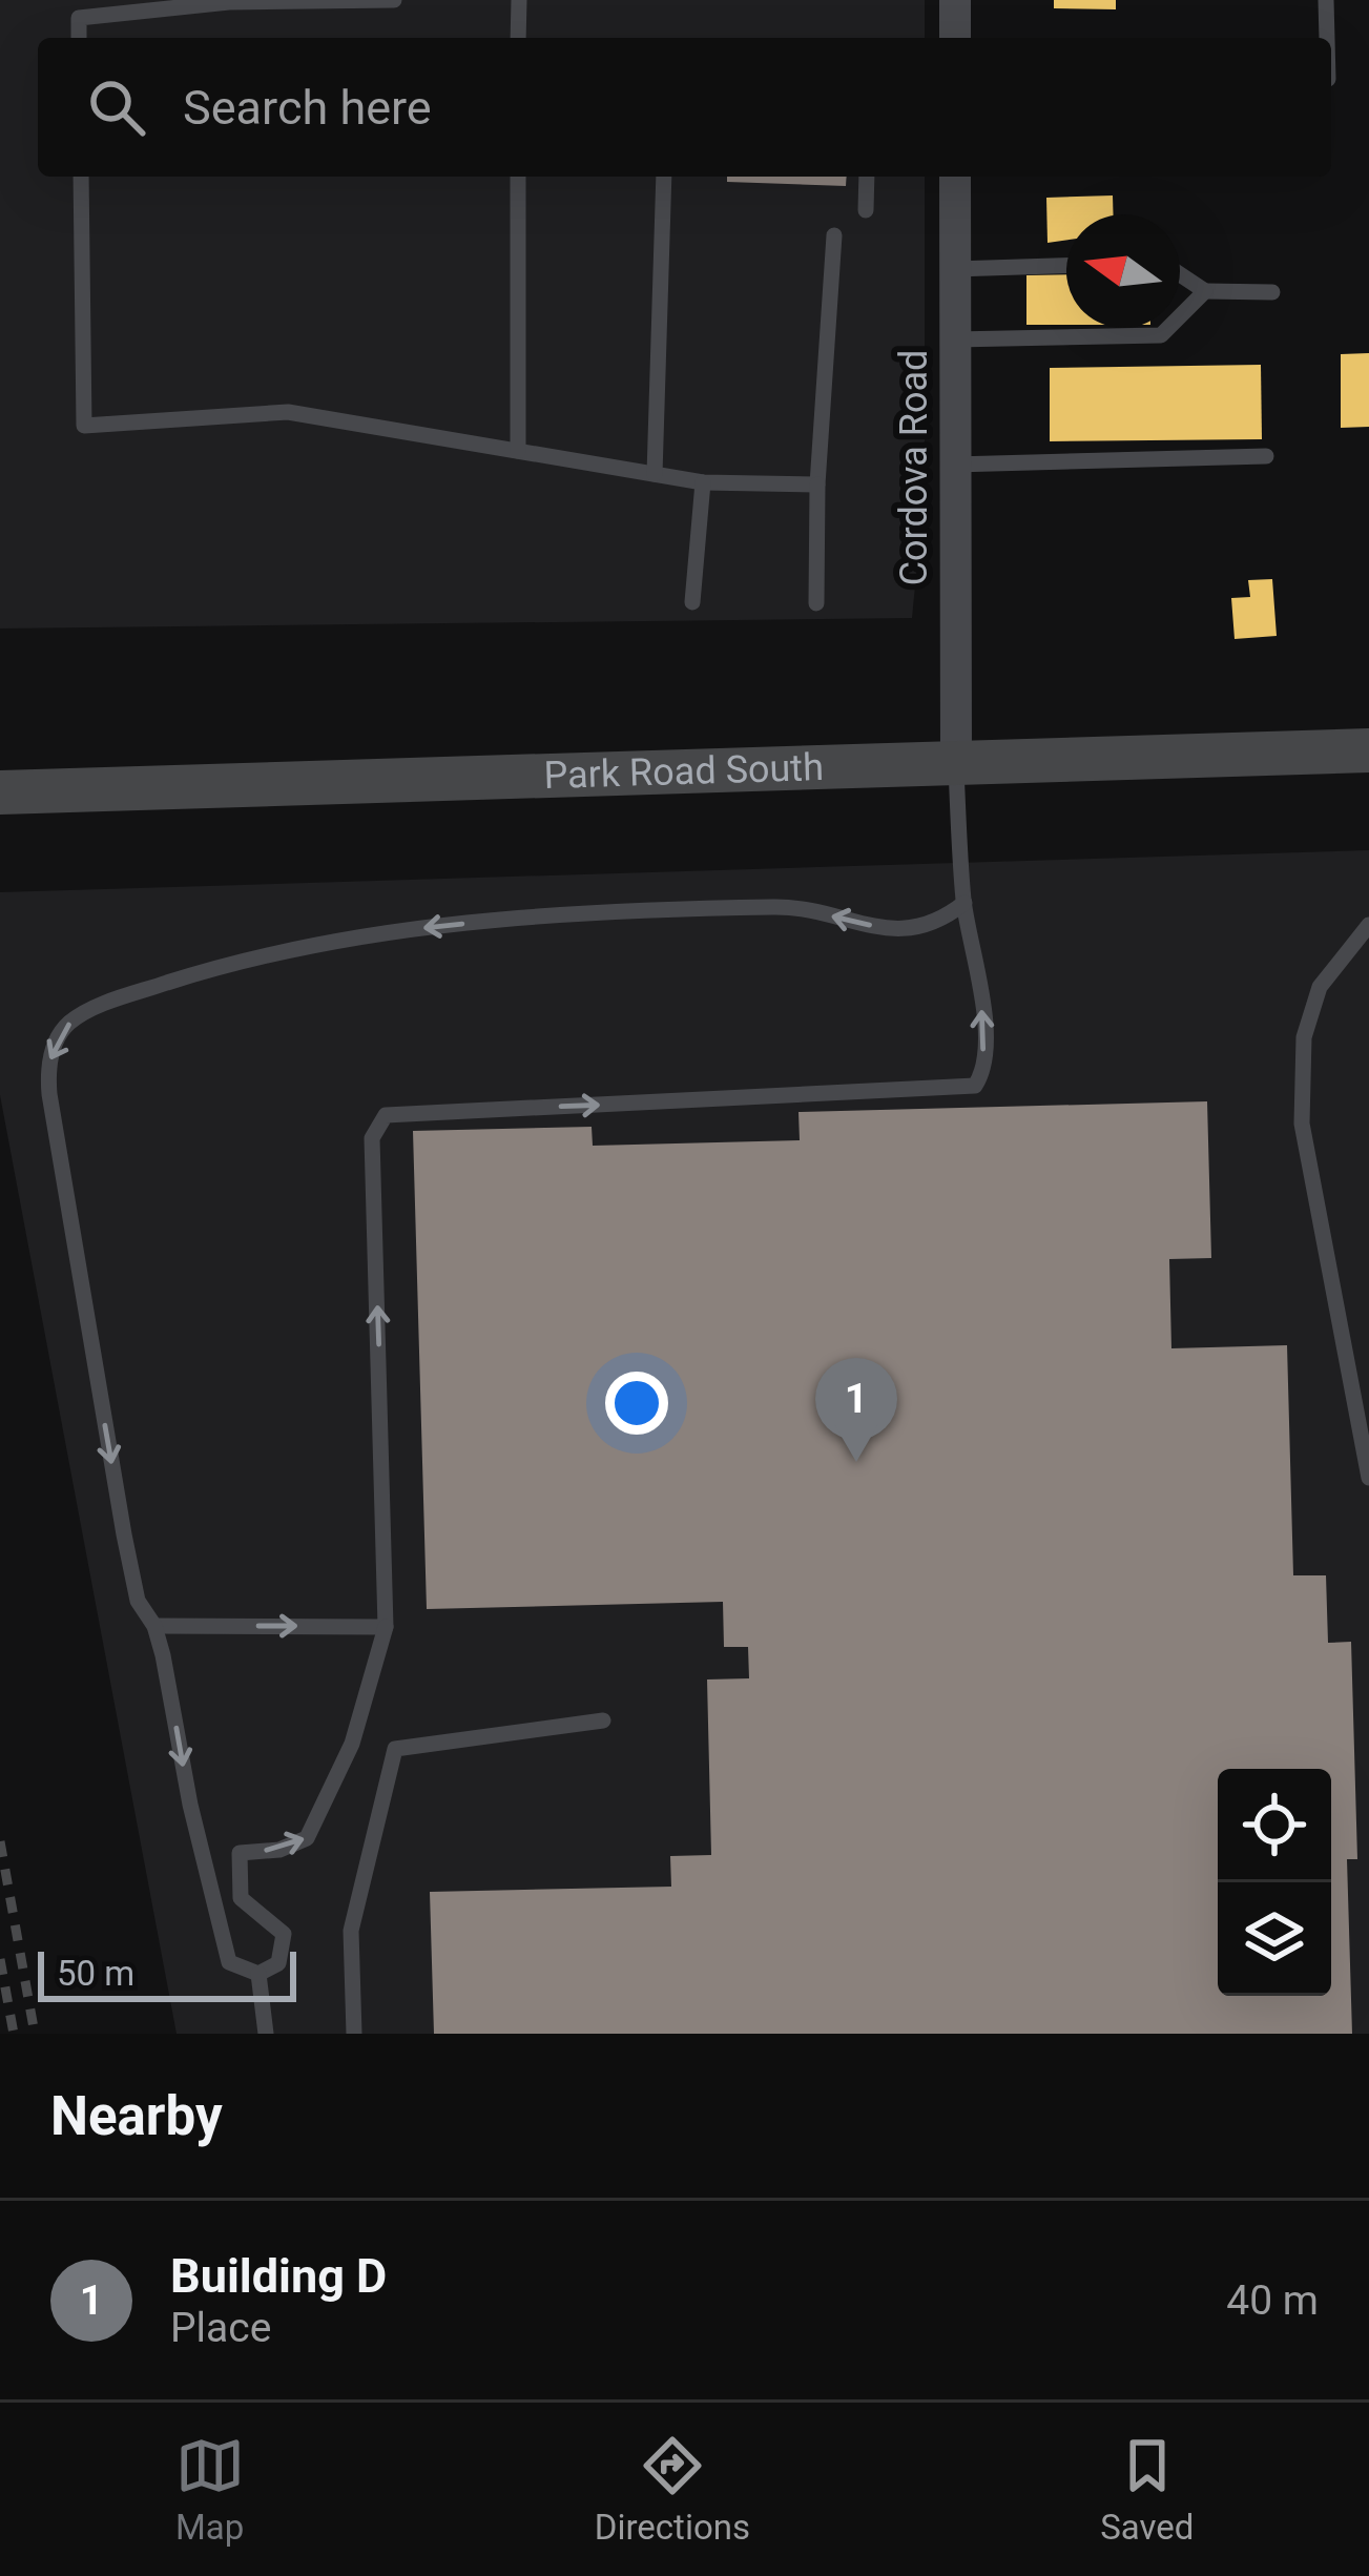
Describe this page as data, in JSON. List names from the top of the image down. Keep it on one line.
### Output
{"streets":{"main road":["Park Road South"],"street":["Cordova Road"]},"crossings":[["Cordova Road","Park Road South"]],"scale_bar":"50 m","north":"left","page":{"search":"Search here","pins":"1","scale":"50 m","heading":"Nearby","list":[{"mark":"1","name":"Building D","note":"Place","value":"40 m"}],"nav":["Map","Directions","Saved"]}}
